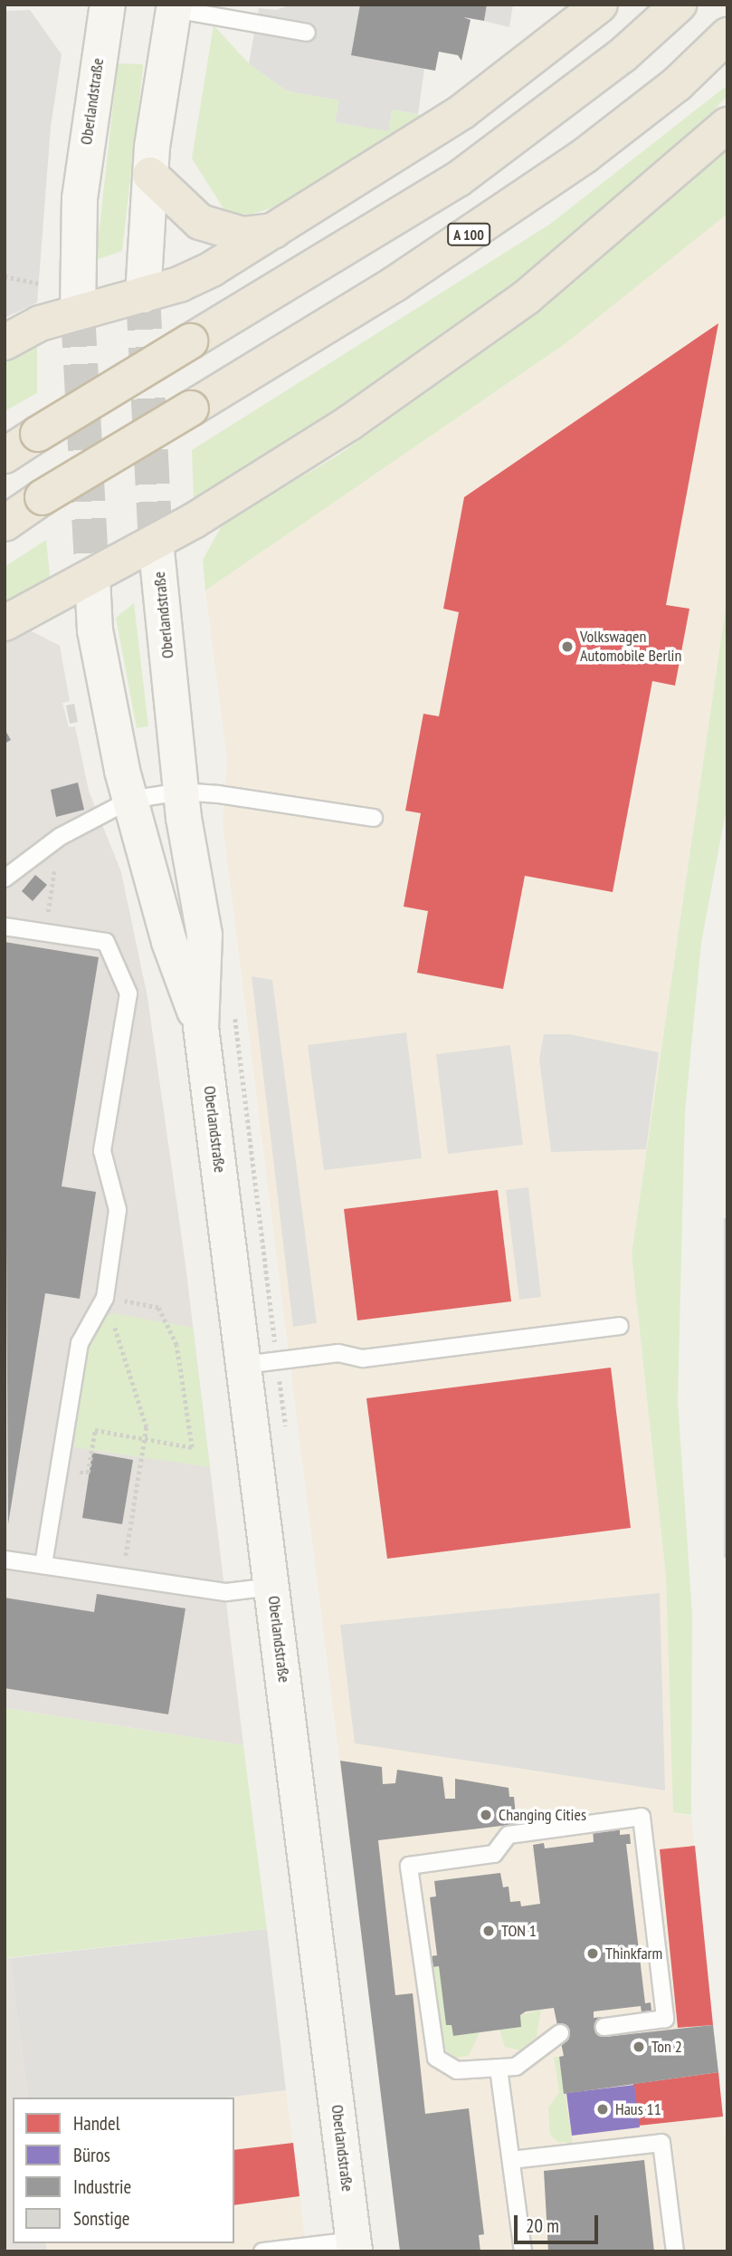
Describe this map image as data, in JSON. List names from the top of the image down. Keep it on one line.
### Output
{"streets":{"highway":["A 100"],"street":["Oberlandstraße"]},"places":["Volkswagen Automobile Berlin","Changing Cities","TON 1","Thinkfarm","Ton 2","Haus 11"],"legend":["Handel","Büros","Industrie","Sonstige"],"scale_bar":"20 m"}
